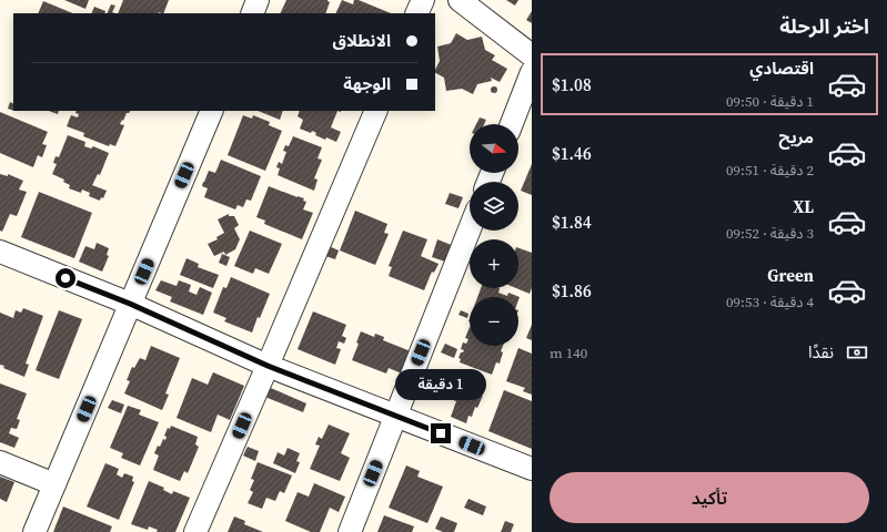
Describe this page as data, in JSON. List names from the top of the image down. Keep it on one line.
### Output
{"north":"right","page":{"heading":"اختر الرحلة","banner":["الانطلاق","الوجهة"],"list":[{"name":"اقتصادي","note":"1 دقيقة · 09:50","value":"$1.08"},{"name":"مريح","note":"2 دقيقة · 09:51","value":"$1.46"},{"name":"XL","note":"3 دقيقة · 09:52","value":"$1.84"},{"name":"Green","note":"4 دقيقة · 09:53","value":"$1.86"}],"map_buttons":["+","−"],"pay":["نقدًا","140 m"],"bubble":"1 دقيقة","buttons":"تأكيد"}}
